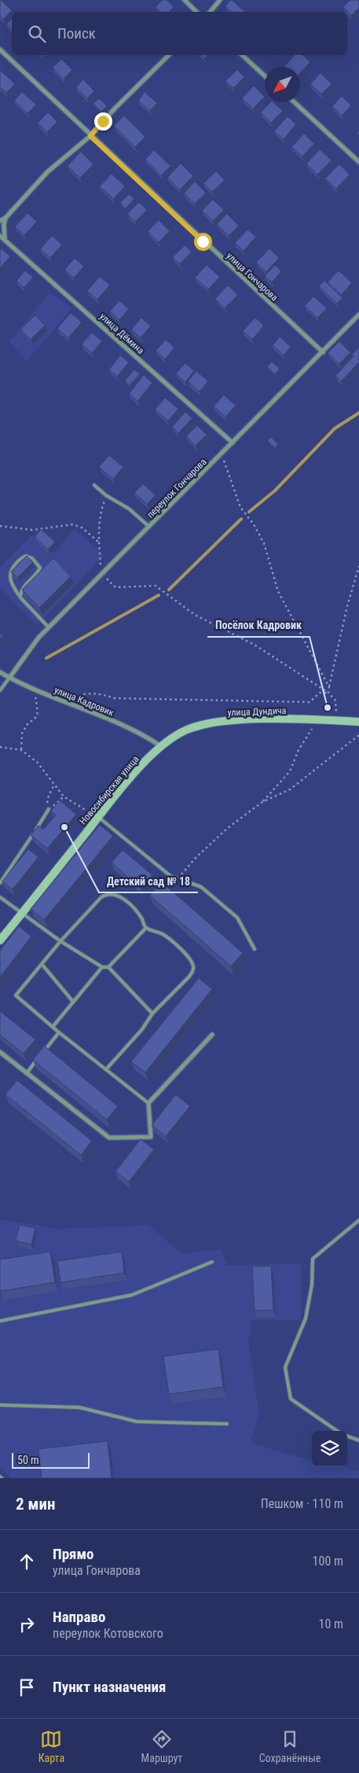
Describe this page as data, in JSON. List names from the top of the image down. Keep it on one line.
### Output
{"streets":{"main road":["улица Дундича","Новосибирская улица"],"street":["улица Гончарова","улица Дёмина","переулок Гончарова","улица Кадровик"]},"crossings":[["улица Гончарова","переулок Гончарова"],["улица Дёмина","переулок Гончарова"],["переулок Гончарова","улица Кадровик"],["улица Кадровик","улица Дундича"],["улица Кадровик","Новосибирская улица"],["улица Дундича","Новосибирская улица"]],"places":["Посёлок Кадровик","Детский сад № 18"],"scale_bar":"50 m","north":"bottom left","page":{"search":"Поиск","scale":"50 m","heading":["2 мин","Пешком · 110 m"],"list":[["Прямо","улица Гончарова","100 m"],["Направо","переулок Котовского","10 m"],"Пункт назначения"],"nav":["Карта","Маршрут","Сохранённые"]}}
